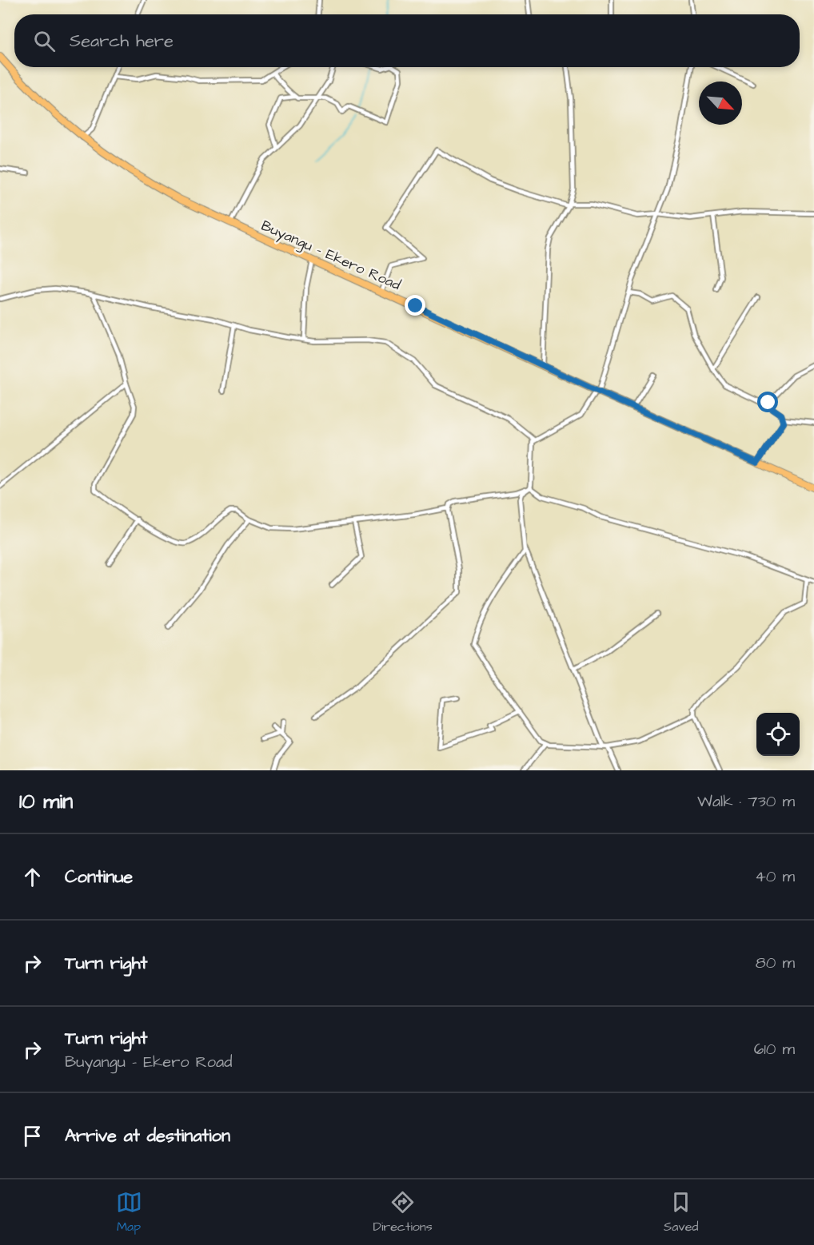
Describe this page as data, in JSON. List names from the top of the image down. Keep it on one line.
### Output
{"streets":{"main road":["Buyangu - Ekero Road"]},"north":"bottom right","page":{"search":"Search here","heading":["10 min","Walk · 730 m"],"list":[["Continue","40 m"],["Turn right","80 m"],["Turn right","Buyangu - Ekero Road","610 m"],"Arrive at destination"],"nav":["Map","Directions","Saved"]}}
